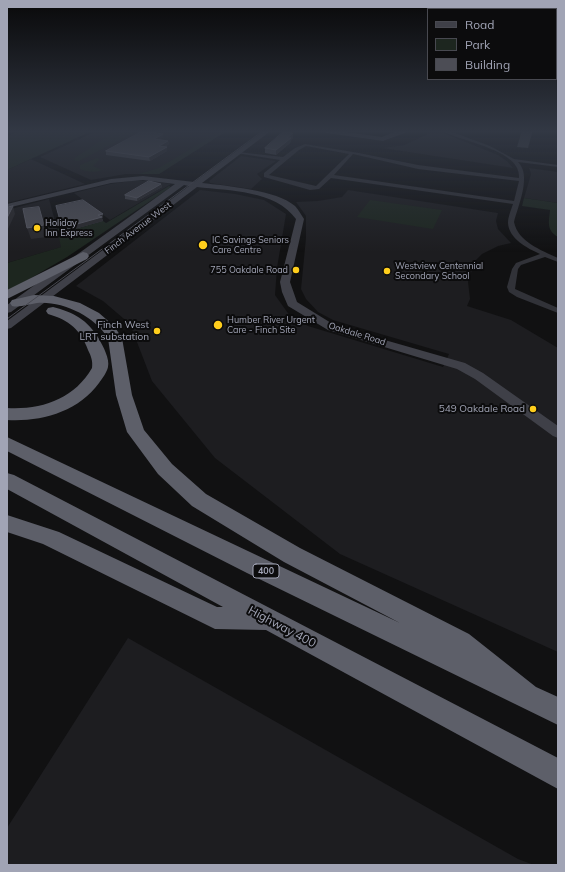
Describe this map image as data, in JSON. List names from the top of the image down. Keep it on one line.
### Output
{"streets":{"highway":["400","Highway 400"],"street":["Finch Avenue West","Oakdale Road"]},"crossings":[["Finch Avenue West","Oakdale Road"]],"places":["Holiday Inn Express","IC Savings Seniors Care Centre","755 Oakdale Road","Westview Centennial Secondary School","Humber River Urgent Care - Finch Site","Finch West LRT substation","549 Oakdale Road"],"legend":["Road","Park","Building"]}
